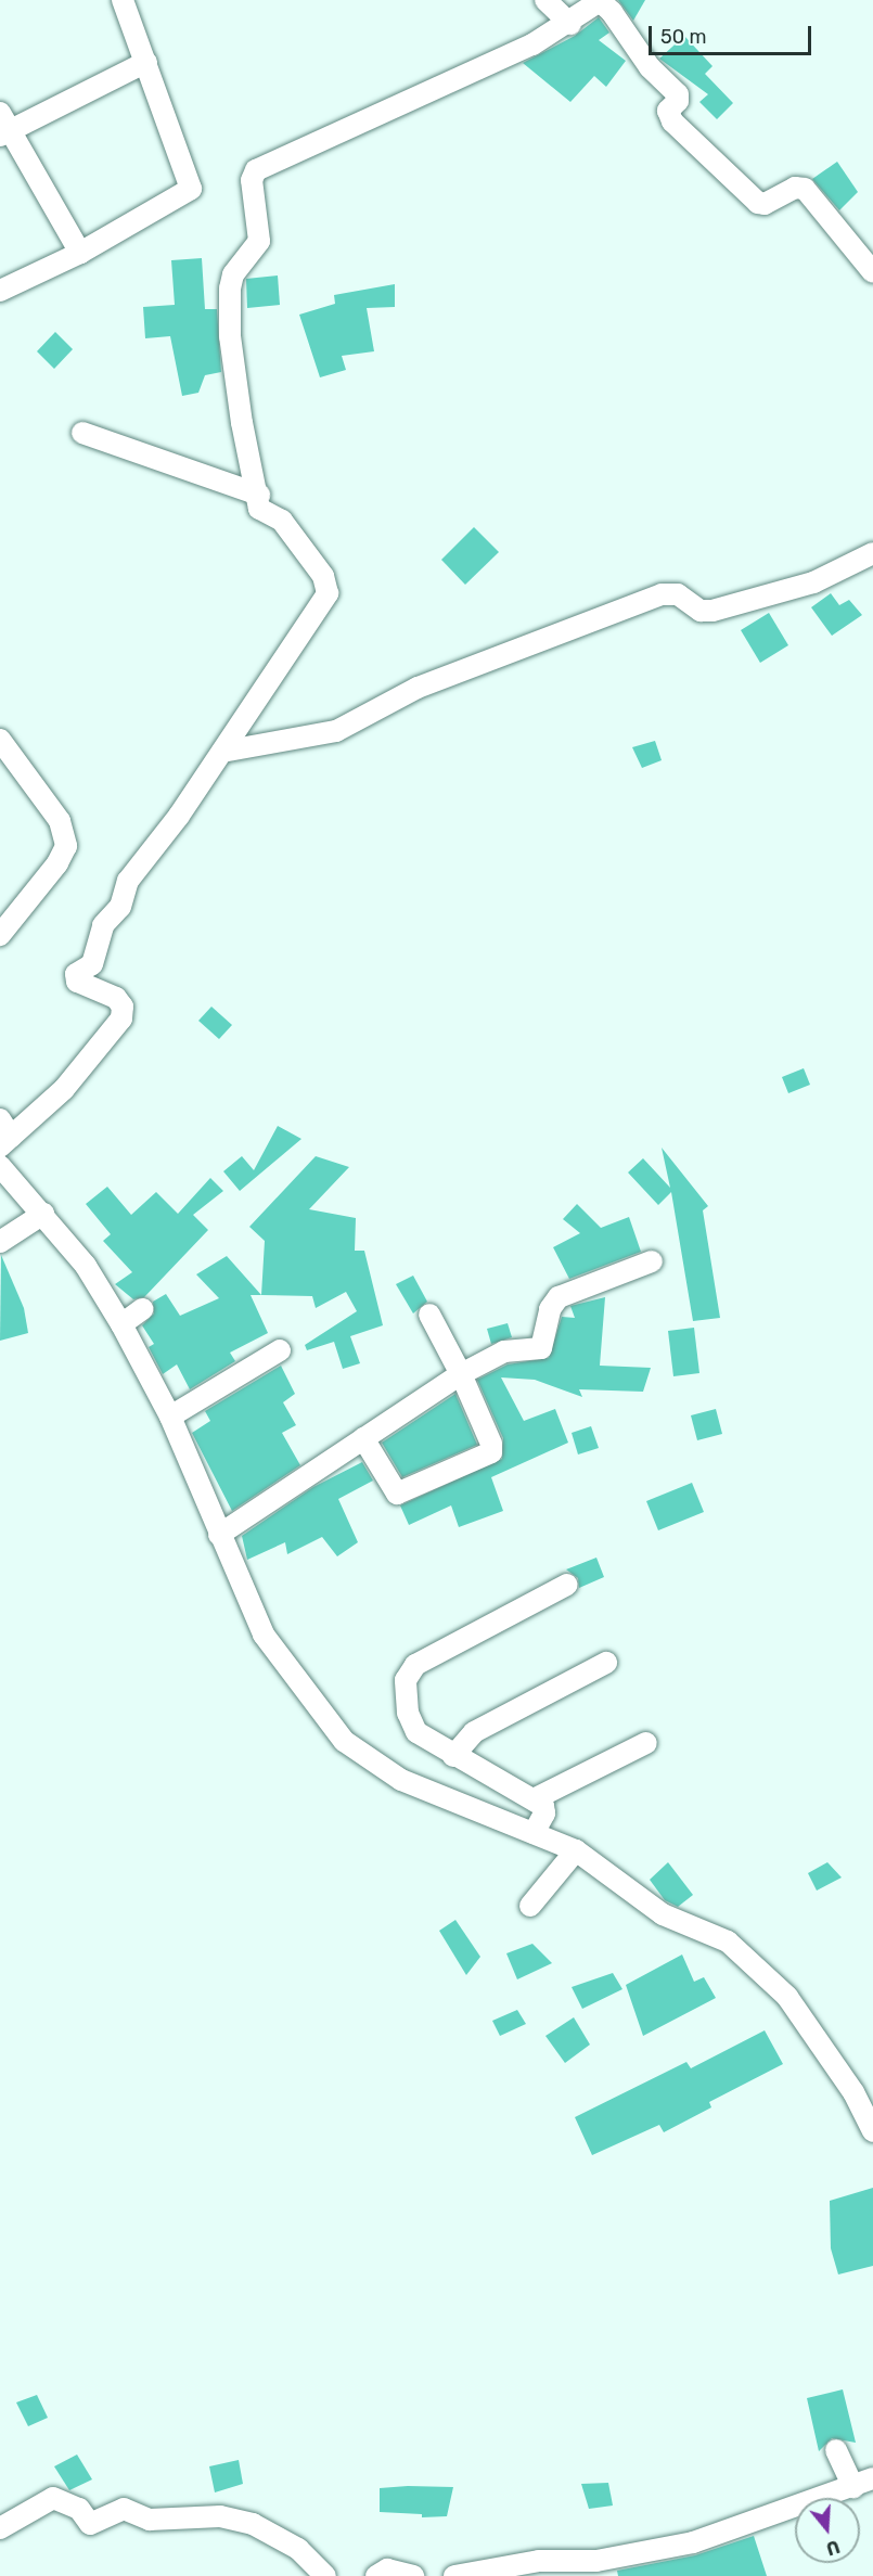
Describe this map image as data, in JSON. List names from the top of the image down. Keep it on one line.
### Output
{"scale_bar":"50 m","north":"bottom"}
